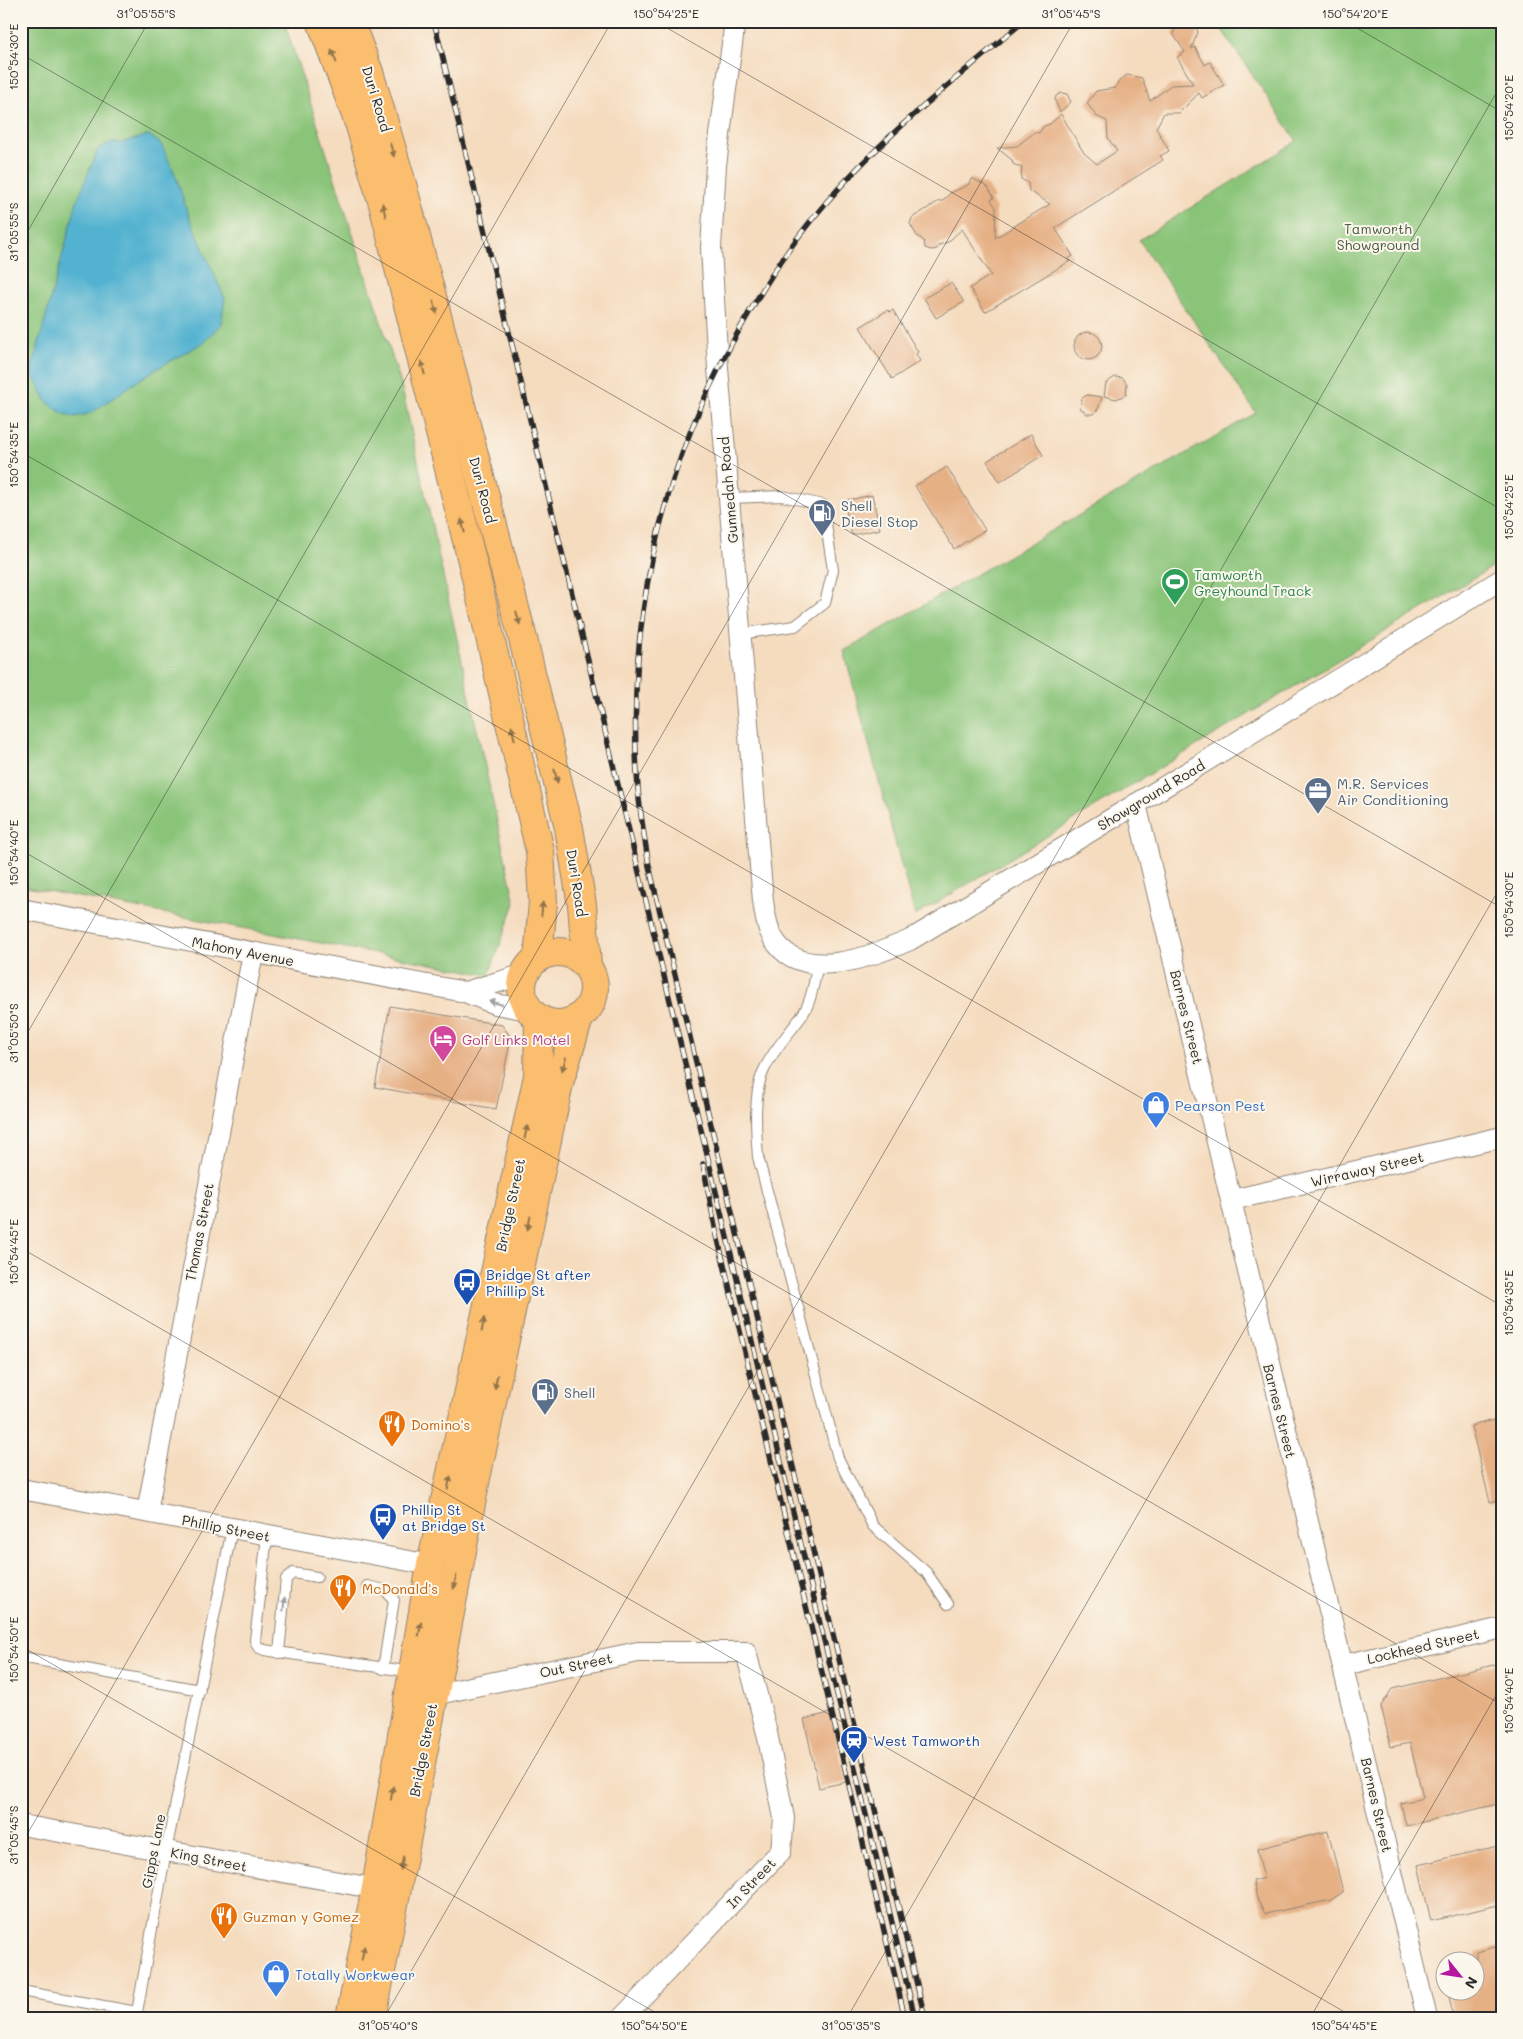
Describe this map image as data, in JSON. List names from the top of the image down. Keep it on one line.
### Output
{"streets":{"main road":["Duri Road","Bridge Street"],"street":["Gunnedah Road","Showground Road","Mahony Avenue","Barnes Street","Wirraway Street","Thomas Street","Phillip Street","Lockheed Street","Out Street","King Street","In Street"],"lane":["Gipps Lane"]},"crossings":[["Duri Road","Mahony Avenue"],["Duri Road","Bridge Street"],["Gunnedah Road","Showground Road"],["Showground Road","Barnes Street"],["Mahony Avenue","Bridge Street"],["Mahony Avenue","Thomas Street"],["Barnes Street","Wirraway Street"],["Barnes Street","Lockheed Street"],["Bridge Street","Phillip Street"],["Bridge Street","Out Street"],["Bridge Street","King Street"],["Thomas Street","Phillip Street"],["Phillip Street","Gipps Lane"],["Out Street","In Street"],["Gipps Lane","King Street"]],"parks":["Tamworth Showground"],"places":{"fuel station":["Shell Diesel Stop","Shell"],"sports":["Tamworth Greyhound Track"],"office":["M.R. Services Air Conditioning"],"hotel":["Golf Links Motel"],"shop":["Pearson Pest","Totally Workwear"],"bus stop":["Bridge St after Phillip St","Phillip St at Bridge St"],"restaurant":["Domino's","McDonald's","Guzman y Gomez"],"station":["West Tamworth"]},"north":"bottom right","coordinates":["31°05'55\"S","150°54'25\"E","31°05'45\"S","150°54'20\"E","150°54'30\"E","150°54'35\"E","150°54'40\"E","31°05'50\"S","150°54'45\"E","150°54'50\"E","31°05'40\"S","31°05'35\"S"]}
